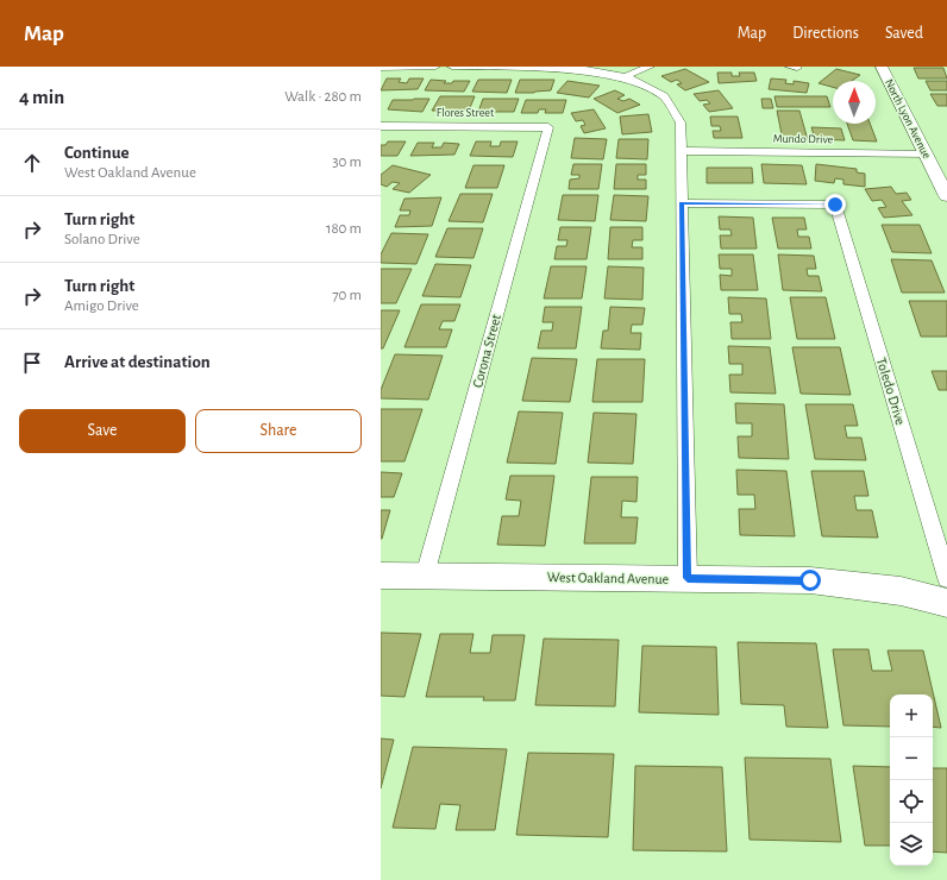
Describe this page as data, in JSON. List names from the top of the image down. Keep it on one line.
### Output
{"streets":{"street":["Flores Street","North Lyon Avenue","Mundo Drive","Corona Street","Toledo Drive","West Oakland Avenue"]},"crossings":[["Flores Street","Corona Street"],["North Lyon Avenue","Mundo Drive"],["Corona Street","West Oakland Avenue"]],"north":"top","page":{"header":"Map","nav":["Map","Directions","Saved"],"heading":["4 min","Walk · 280 m"],"list":[["Continue","West Oakland Avenue","30 m"],["Turn right","Solano Drive","180 m"],["Turn right","Amigo Drive","70 m"],"Arrive at destination"],"buttons":["Save","Share"],"map_buttons":["+","−"]}}
